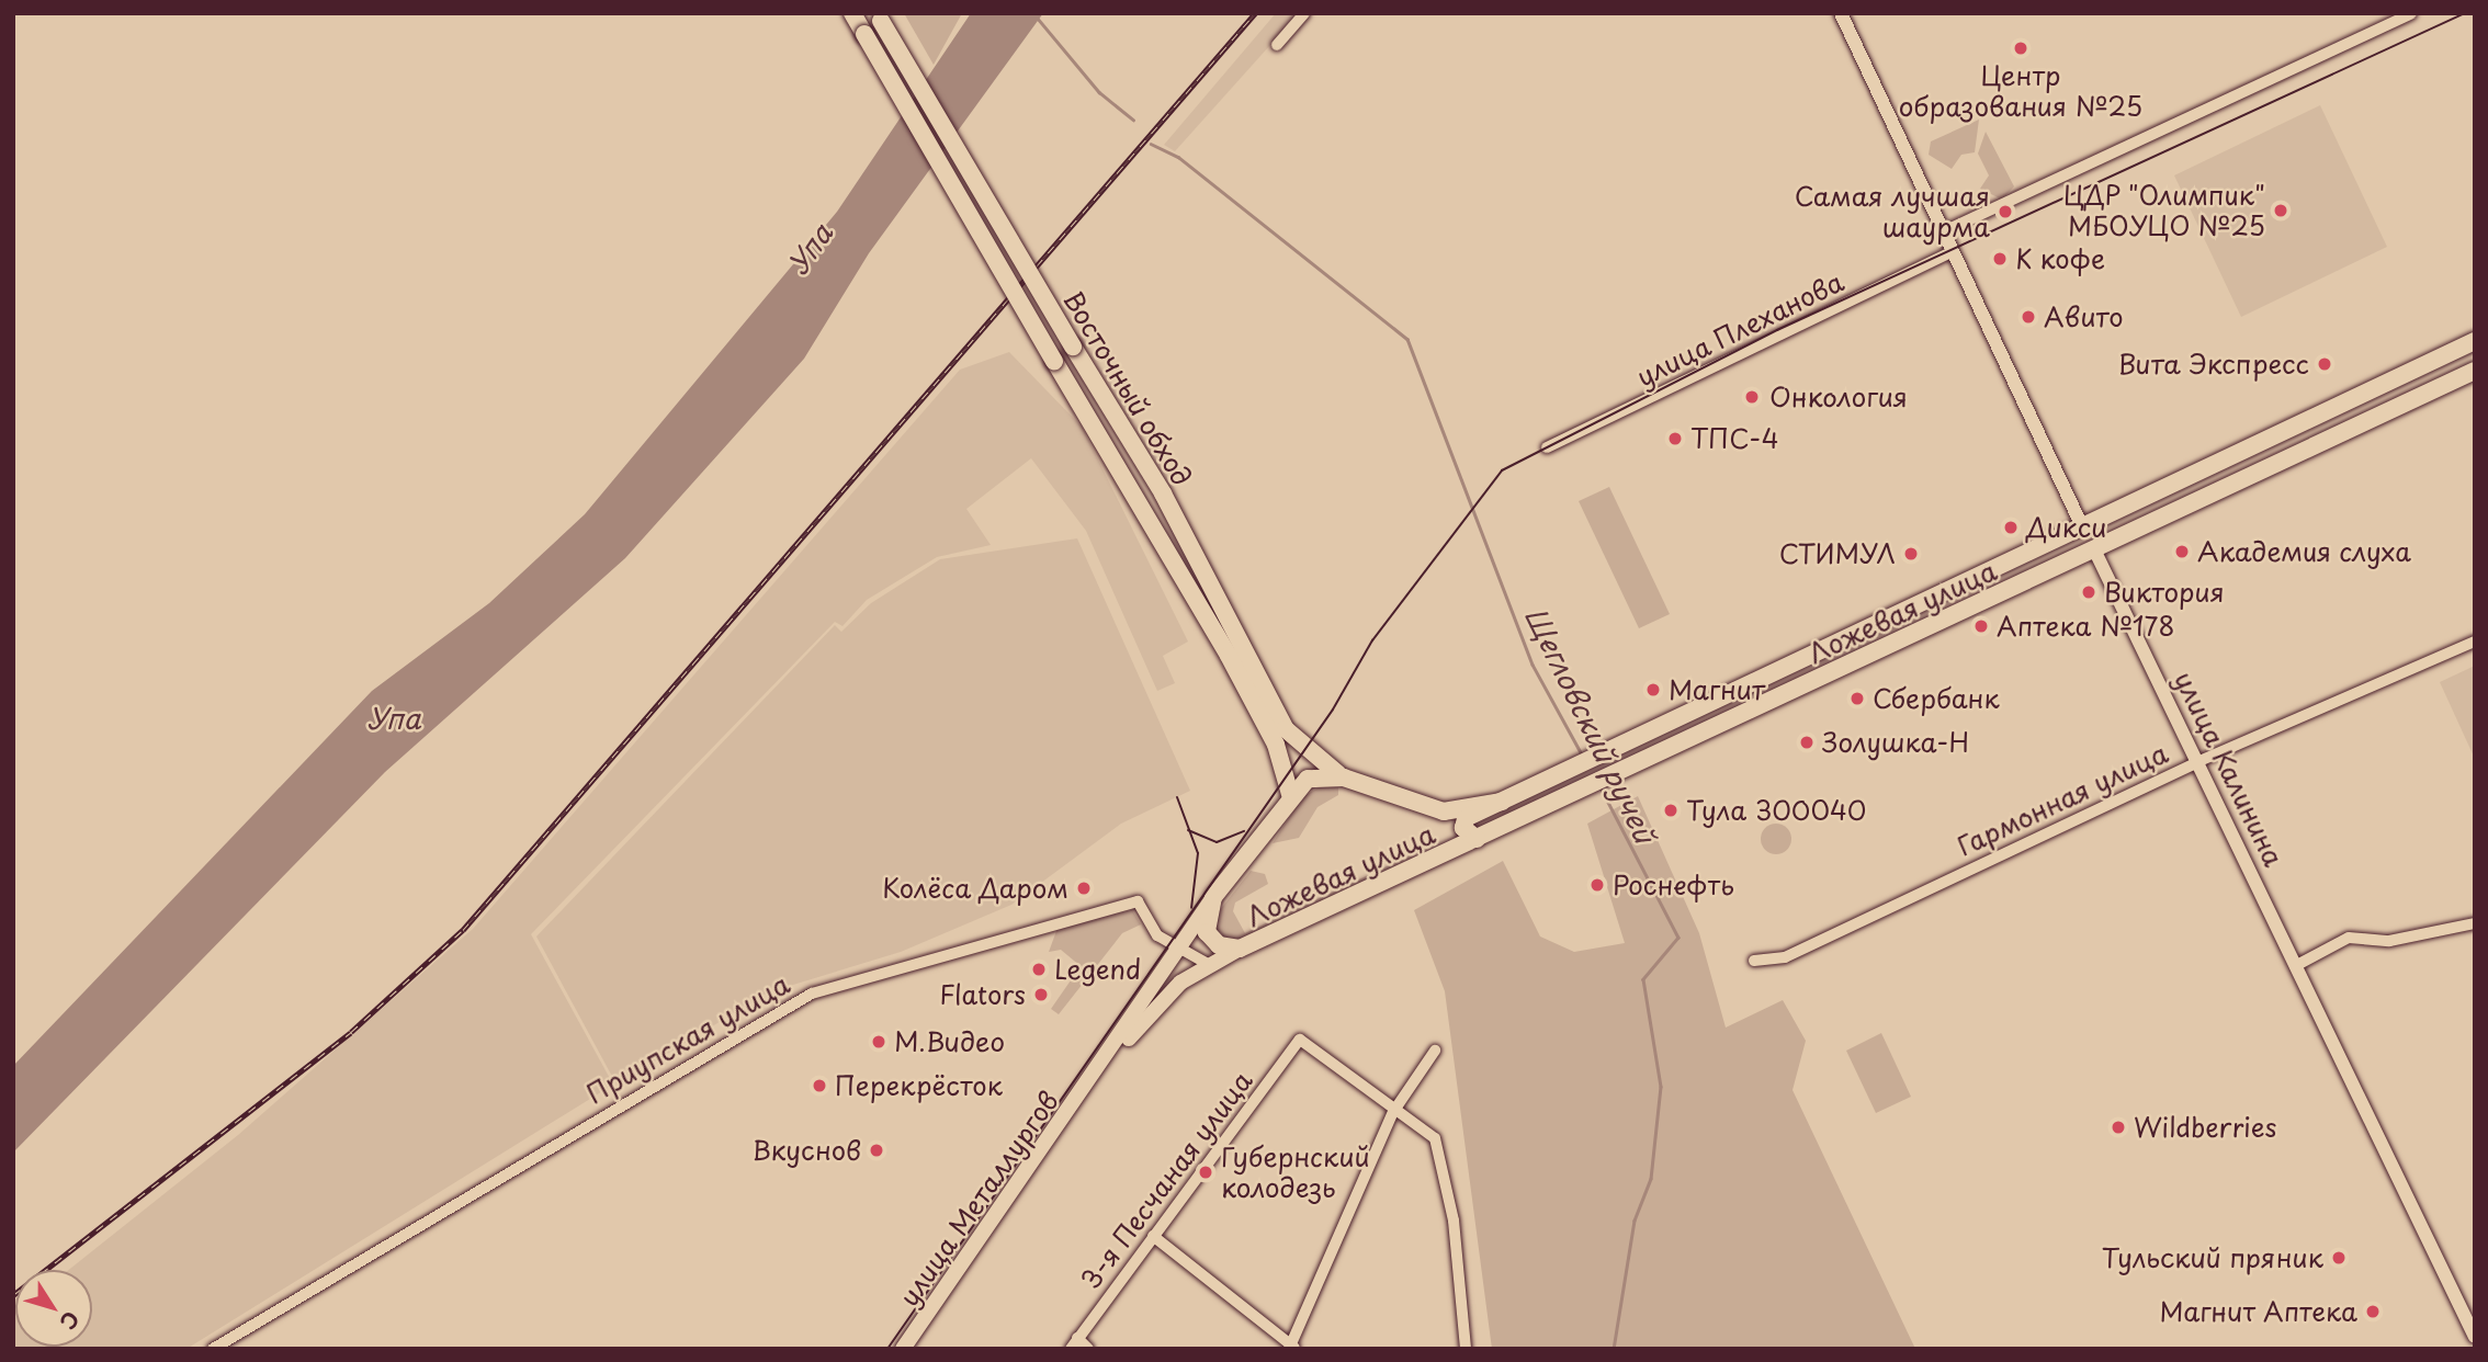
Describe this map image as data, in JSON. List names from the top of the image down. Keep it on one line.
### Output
{"streets":{"main road":["Восточный обход","Ложевая улица","улица Калинина","улица Металлургов"],"street":["улица Плеханова","Гармонная улица","Приупская улица","3-я Песчаная улица"]},"crossings":[["улица Плеханова","улица Калинина"],["Восточный обход","Ложевая улица"],["Ложевая улица","улица Калинина"],["Ложевая улица","улица Металлургов"],["улица Калинина","Гармонная улица"],["Приупская улица","улица Металлургов"]],"water":["Упа","Щегловский ручей"],"places":["Центр образования №25","ЦДР \"Олимпик\" МБОУЦО №25","Самая лучшая шаурма","К кофе","Авито","Вита Экспресс","Онкология","ТПС-4","Дикси","Академия слуха","СТИМУЛ","Виктория","Аптека №178","Магнит","Сбербанк","Золушка-Н","Тула 300040","Роснефть","Колёса Даром","Legend","Flators","М.Видео","Перекрёсток","Wildberries","Вкуснов","Губернский колодезь","Тульский пряник","Магнит Аптека"],"north":"bottom right"}
